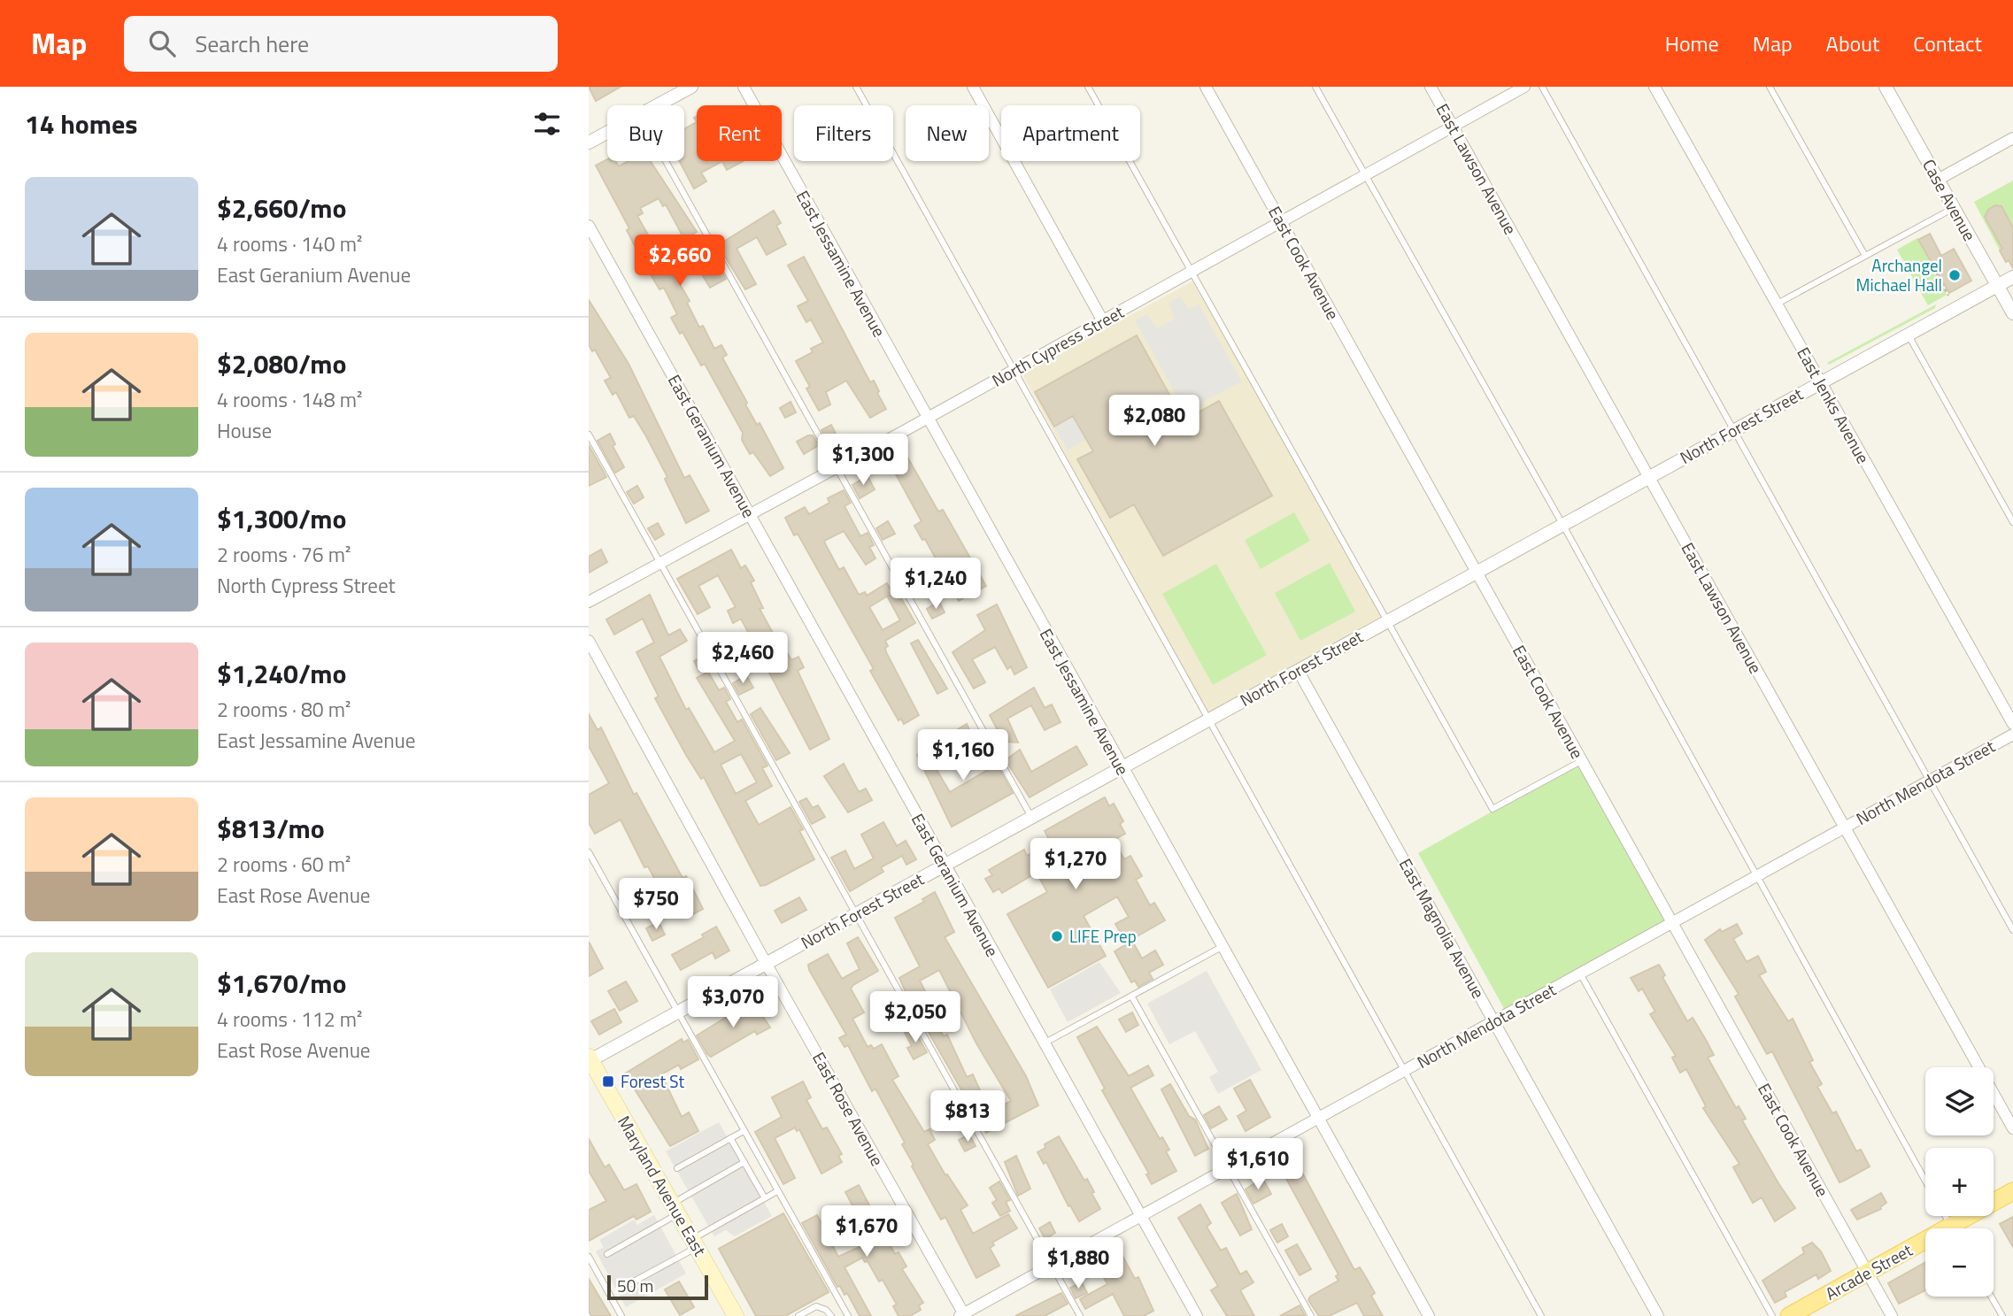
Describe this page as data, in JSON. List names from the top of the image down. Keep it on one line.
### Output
{"streets":{"main road":["Maryland Avenue East","Arcade Street"],"street":["East Lawson Avenue","Case Avenue","East Cook Avenue","East Jessamine Avenue","North Cypress Street","East Jenks Avenue","North Forest Street","East Geranium Avenue","North Mendota Street","East Magnolia Avenue","East Rose Avenue"]},"crossings":[["East Lawson Avenue","North Cypress Street"],["East Lawson Avenue","North Forest Street"],["East Lawson Avenue","North Mendota Street"],["Case Avenue","North Forest Street"],["East Cook Avenue","North Cypress Street"],["East Cook Avenue","North Forest Street"],["East Cook Avenue","North Mendota Street"],["East Cook Avenue","Arcade Street"],["East Jessamine Avenue","North Cypress Street"],["East Jessamine Avenue","North Forest Street"],["East Jessamine Avenue","North Mendota Street"],["North Cypress Street","East Geranium Avenue"],["East Jenks Avenue","North Forest Street"],["North Forest Street","East Geranium Avenue"],["North Forest Street","East Magnolia Avenue"],["North Forest Street","East Rose Avenue"],["North Forest Street","Maryland Avenue East"],["East Geranium Avenue","North Mendota Street"],["North Mendota Street","East Magnolia Avenue"],["North Mendota Street","East Rose Avenue"]],"places":{"other":["Archangel Michael Hall","LIFE Prep"],"transit":["Forest St"]},"scale_bar":"50 m","page":{"header":"Map","search":"Search here","nav":["Home","Map","About","Contact"],"heading":"14 homes","chip":["Buy","Rent","Filters","New","Apartment"],"list":[{"name":"$2,660/mo","note":"4 rooms · 140 m² · East Geranium Avenue"},{"name":"$2,080/mo","note":"4 rooms · 148 m² · House"},{"name":"$1,300/mo","note":"2 rooms · 76 m² · North Cypress Street"},{"name":"$1,240/mo","note":"2 rooms · 80 m² · East Jessamine Avenue"},{"name":"$813/mo","note":"2 rooms · 60 m² · East Rose Avenue"},{"name":"$1,670/mo","note":"4 rooms · 112 m² · East Rose Avenue"}],"price":["$2,660","$2,080","$1,300","$1,240","$2,460","$1,160","$1,270","$750","$3,070","$2,050","$813","$1,610","$1,670","$1,880"],"map_buttons":["+","−"],"scale":"50 m"}}
